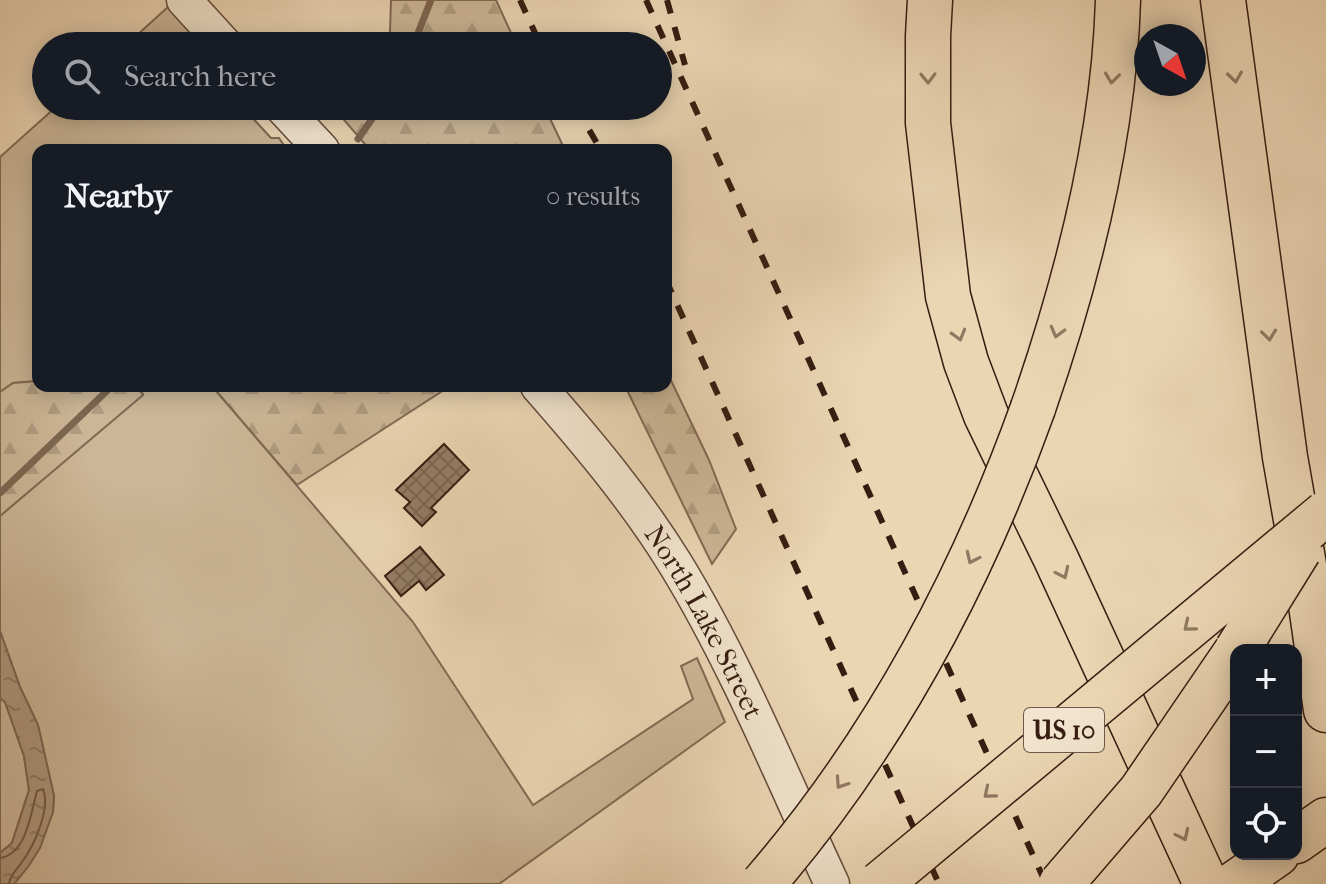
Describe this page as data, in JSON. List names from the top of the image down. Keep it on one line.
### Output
{"streets":{"highway":["US 10"],"street":["North Lake Street"]},"north":"bottom right","page":{"search":"Search here","heading":["Nearby","0 results"],"map_buttons":["+","−"]}}
